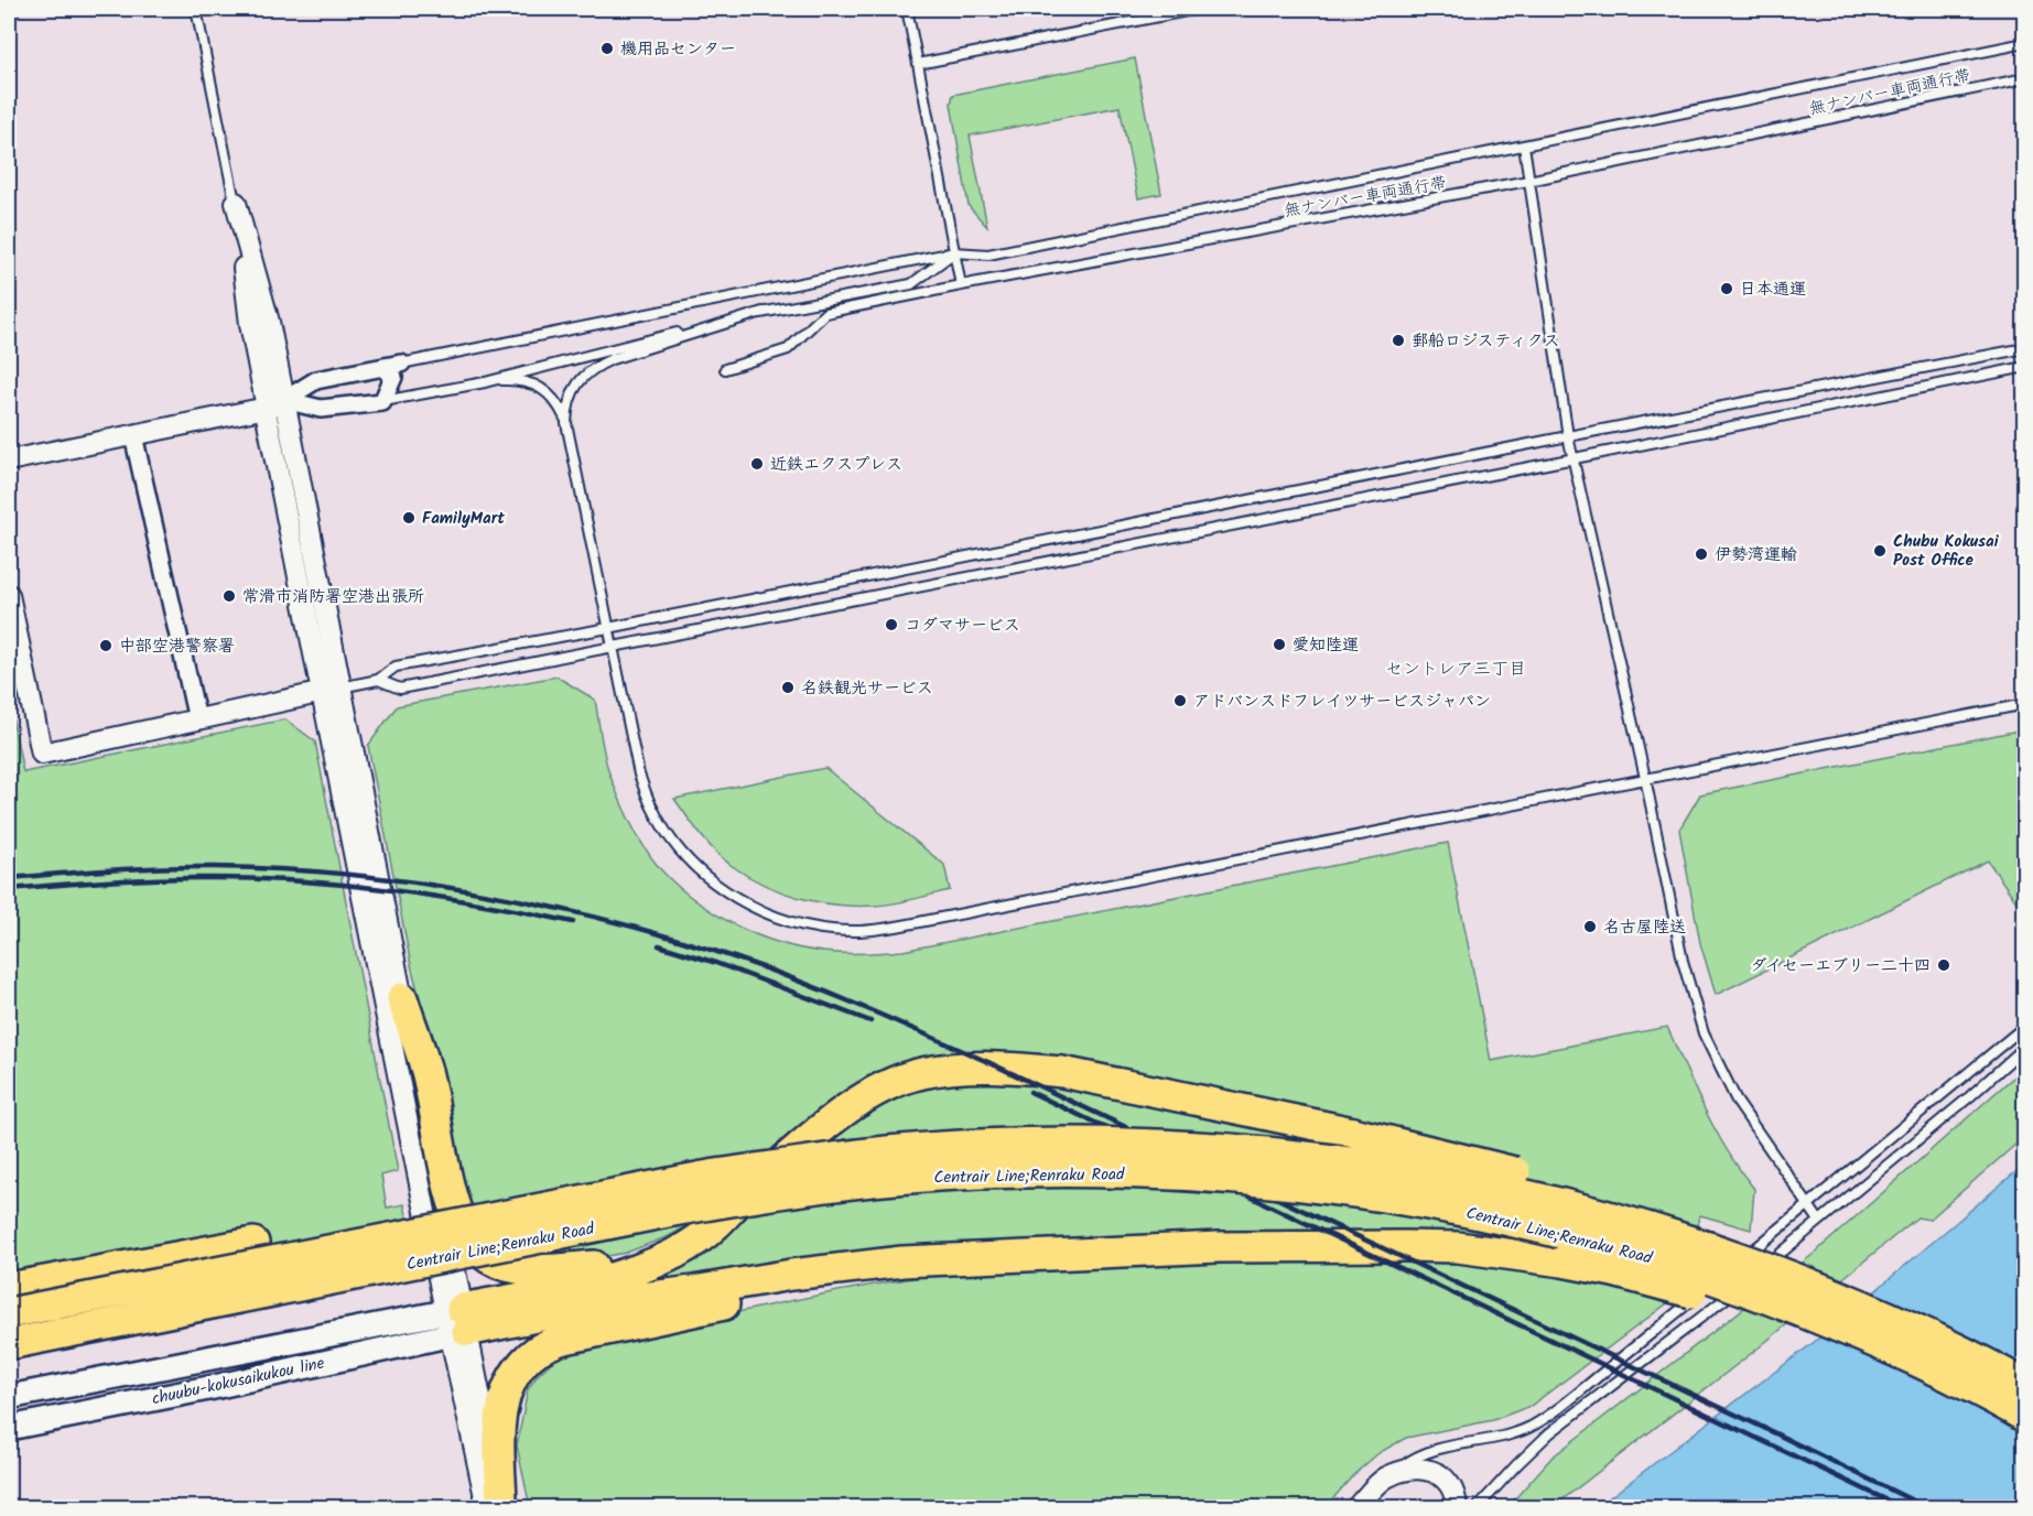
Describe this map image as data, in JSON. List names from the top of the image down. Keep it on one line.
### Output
{"streets":{"highway":["Centrair Line;Renraku Road"],"main road":["chuubu-kokusaikukou line"],"lane":["無ナンバー車両通行帯"]},"districts":["セントレア三丁目"],"places":["機用品センター","日本通運","郵船ロジスティクス","近鉄エクスプレス","FamilyMart","Chubu Kokusai Post Office","伊勢湾運輸","常滑市消防署空港出張所","コダマサービス","愛知陸運","中部空港警察署","名鉄観光サービス","アドバンスドフレイツサービスジャパン","名古屋陸送","ダイセーエブリー二十四"]}
